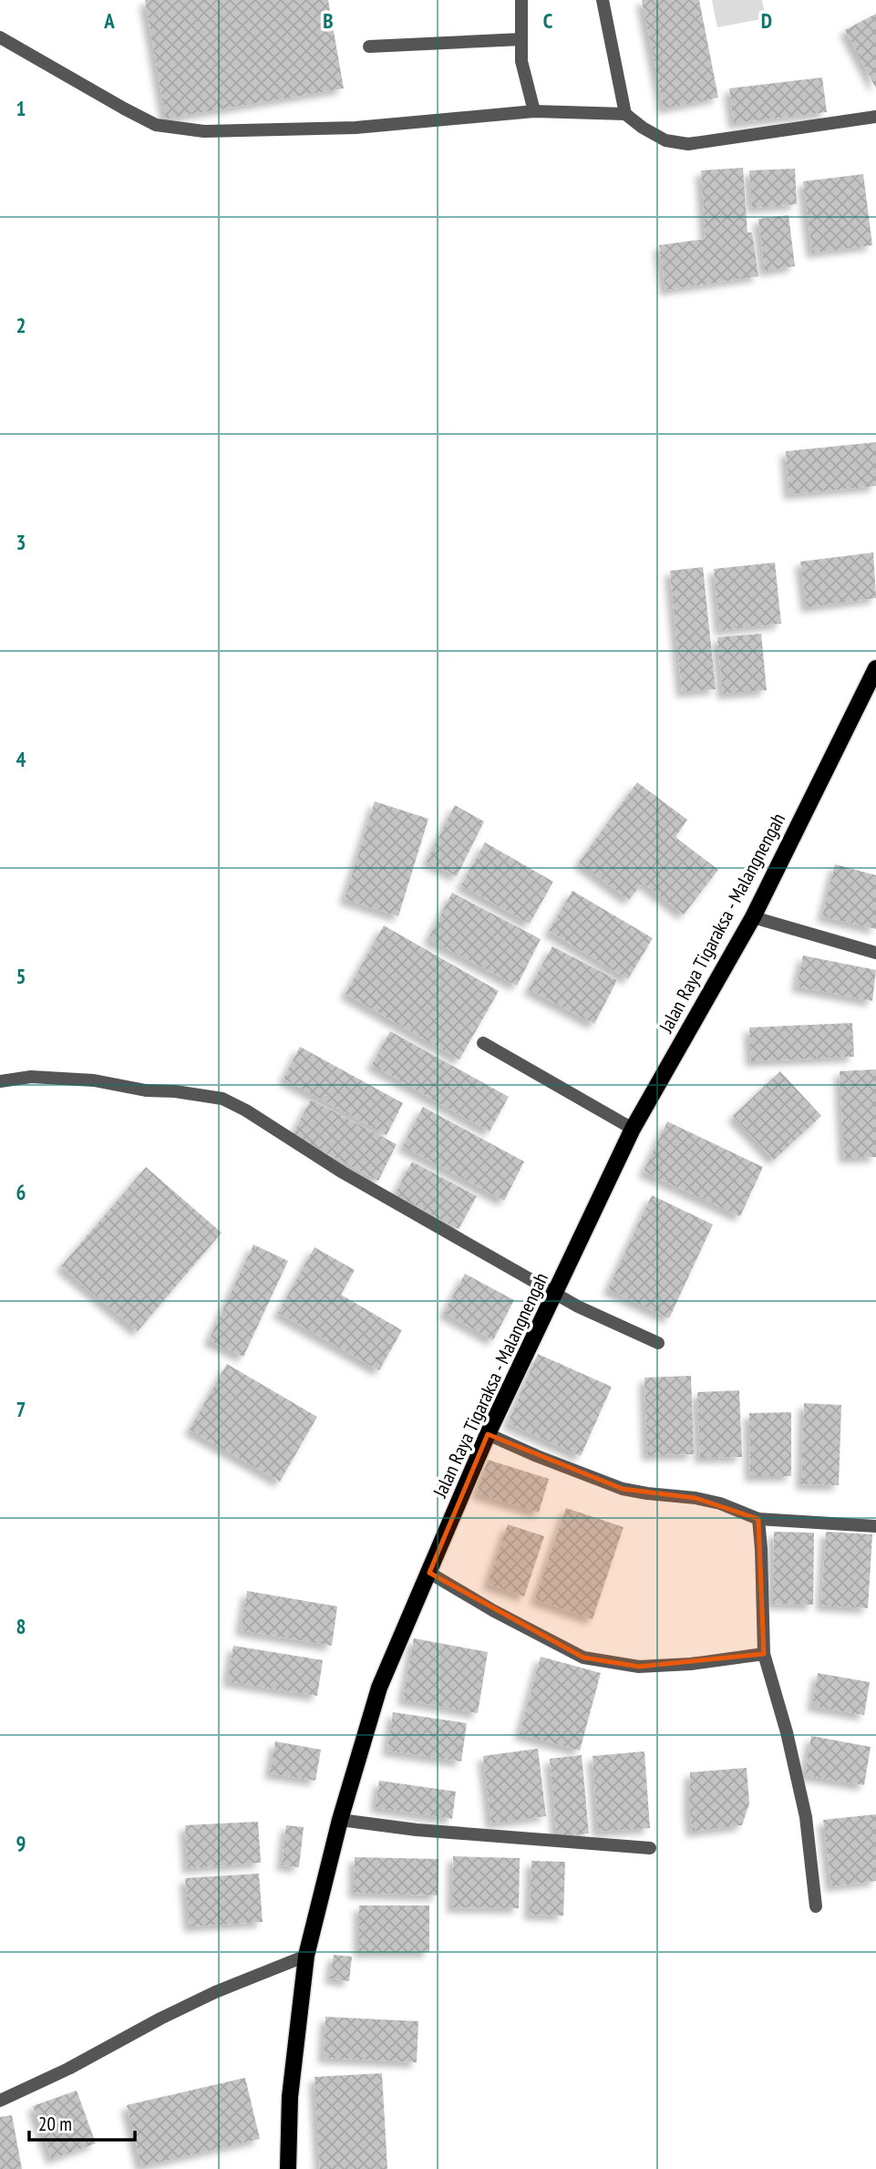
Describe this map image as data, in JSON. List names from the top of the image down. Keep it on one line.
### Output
{"streets":{"main road":["Jalan Raya Tigaraksa - Malangnengah"]},"scale_bar":"20 m","grid":{"columns":["A","B","C","D"],"rows":["1","2","3","4","5","6","7","8","9"]}}
